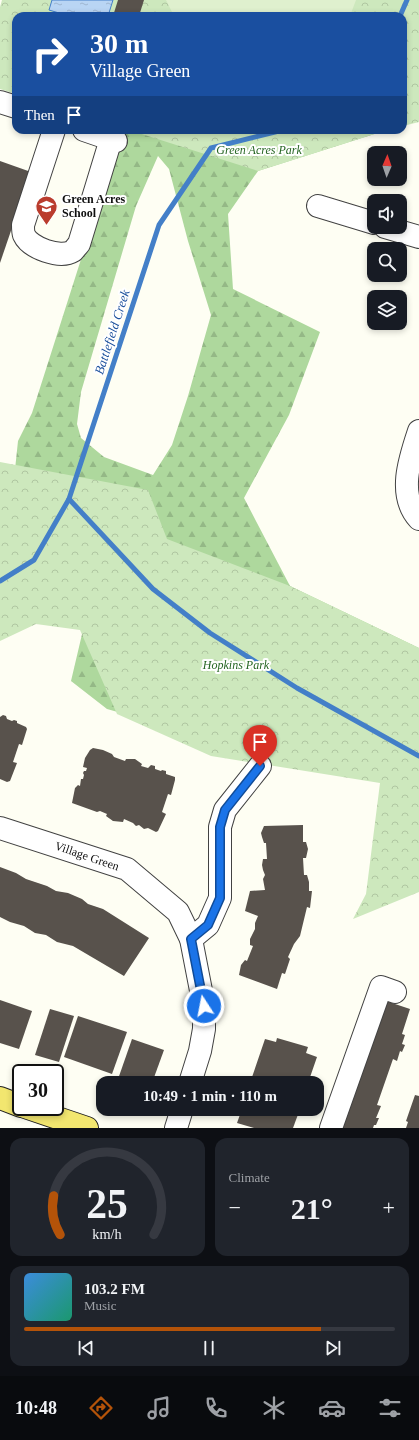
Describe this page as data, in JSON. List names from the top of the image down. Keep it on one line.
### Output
{"streets":{"street":["Village Green"]},"water":["Battlefield Creek"],"parks":["Green Acres Park","Hopkins Park"],"places":{"school or university":["Green Acres School"]},"north":"top","page":{"turn":["30 m","Village Green"],"then":"Then","limit":"30","trip":"10:49 · 1 min · 110 m","tile":"Climate","heat":["−","21°","+"],"song":["103.2 FM","Music"],"tabs":"10:48","gauge":["25","km/h"]}}
